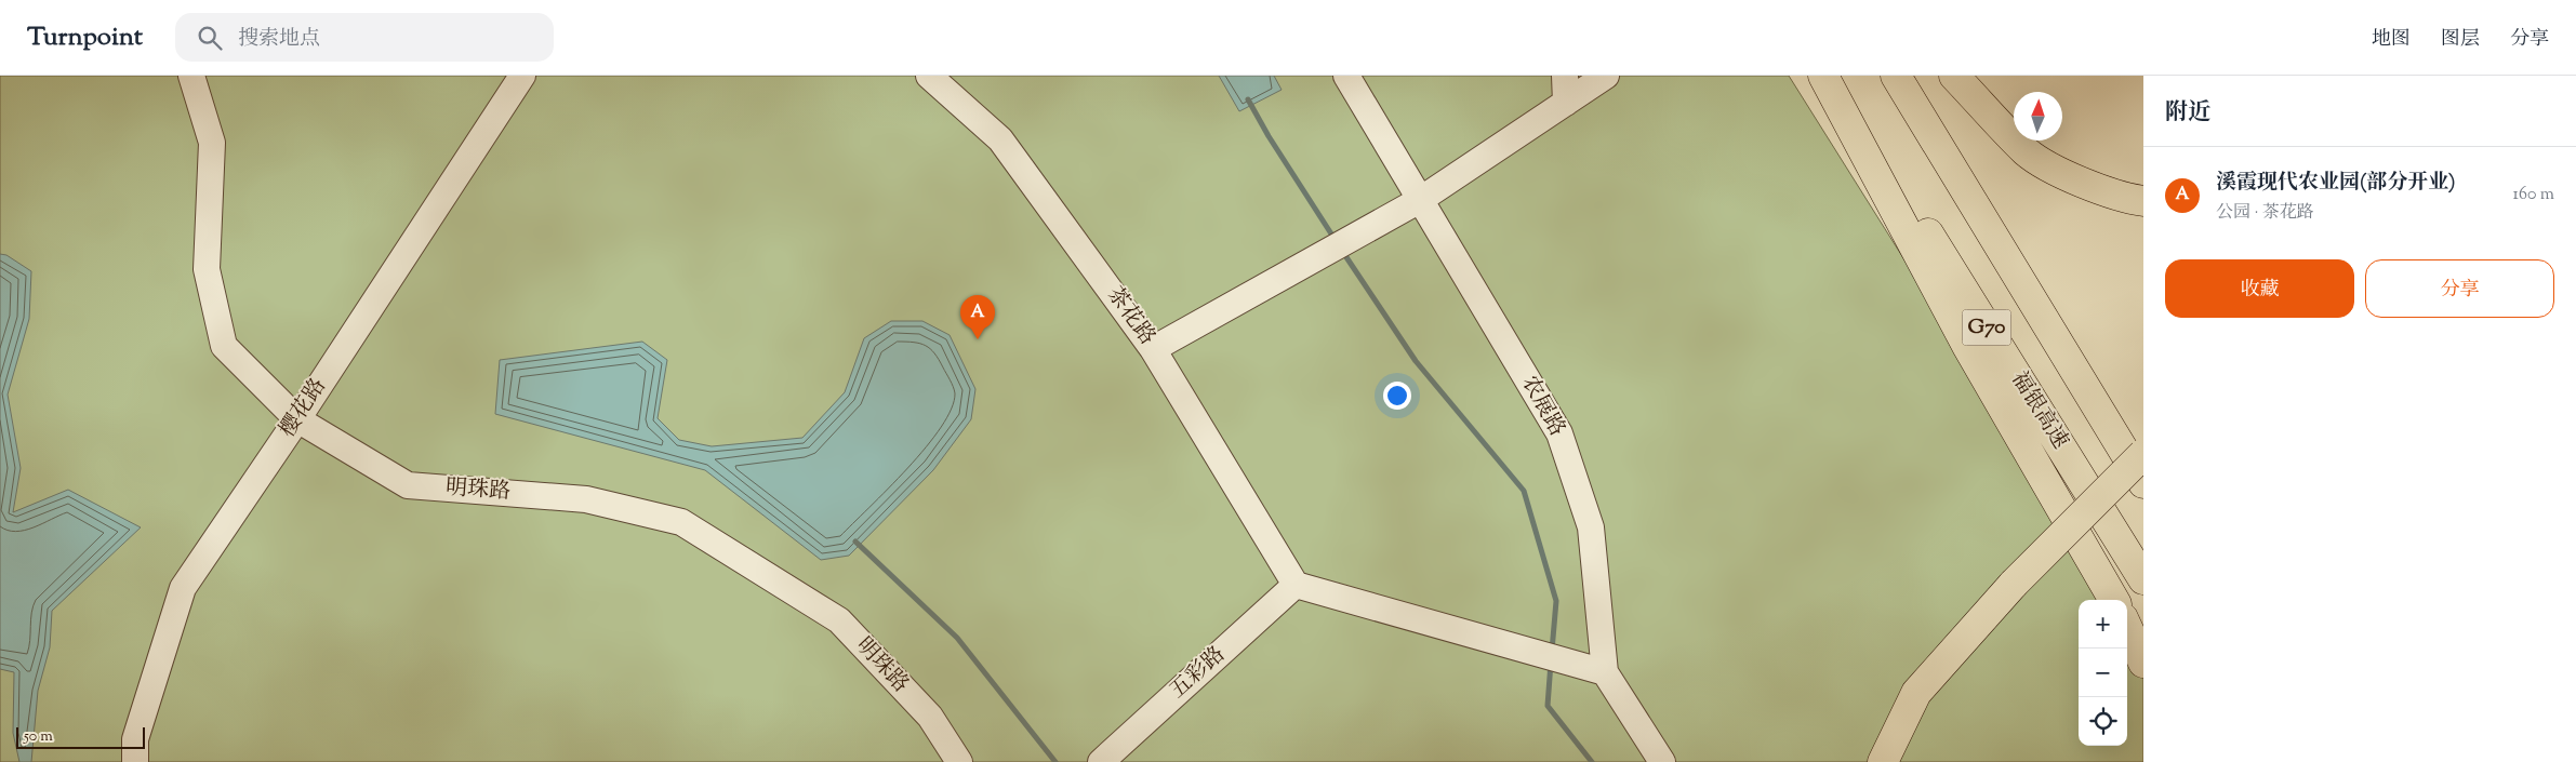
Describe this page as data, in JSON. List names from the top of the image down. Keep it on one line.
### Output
{"streets":{"highway":["G70","福银高速"],"street":["茶花路","农展路","樱花路","明珠路","五彩路"]},"crossings":[["茶花路","五彩路"],["樱花路","明珠路"]],"scale_bar":"50 m","north":"top","page":{"header":"Turnpoint","search":"搜索地点","nav":["地图","图层","分享"],"heading":"附近","list":[{"mark":"A","name":"溪霞现代农业园(部分开业)","note":"公园 · 茶花路","value":"160 m"}],"buttons":["收藏","分享"],"pins":"A","map_buttons":["+","−"],"scale":"50 m"}}
